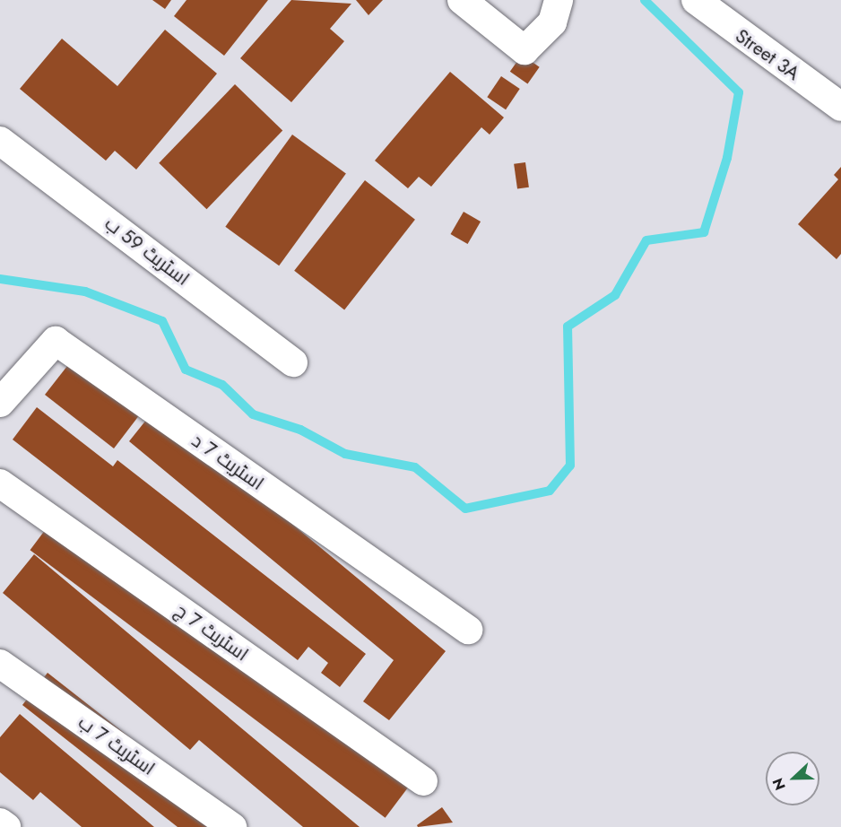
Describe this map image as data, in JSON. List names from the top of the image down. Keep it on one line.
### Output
{"streets":{"street":["Street 3A","اسٹریٹ 59 ب","اسٹریٹ 7 د","اسٹریٹ 7 ج","اسٹریٹ 7 ب"]},"north":"left"}
